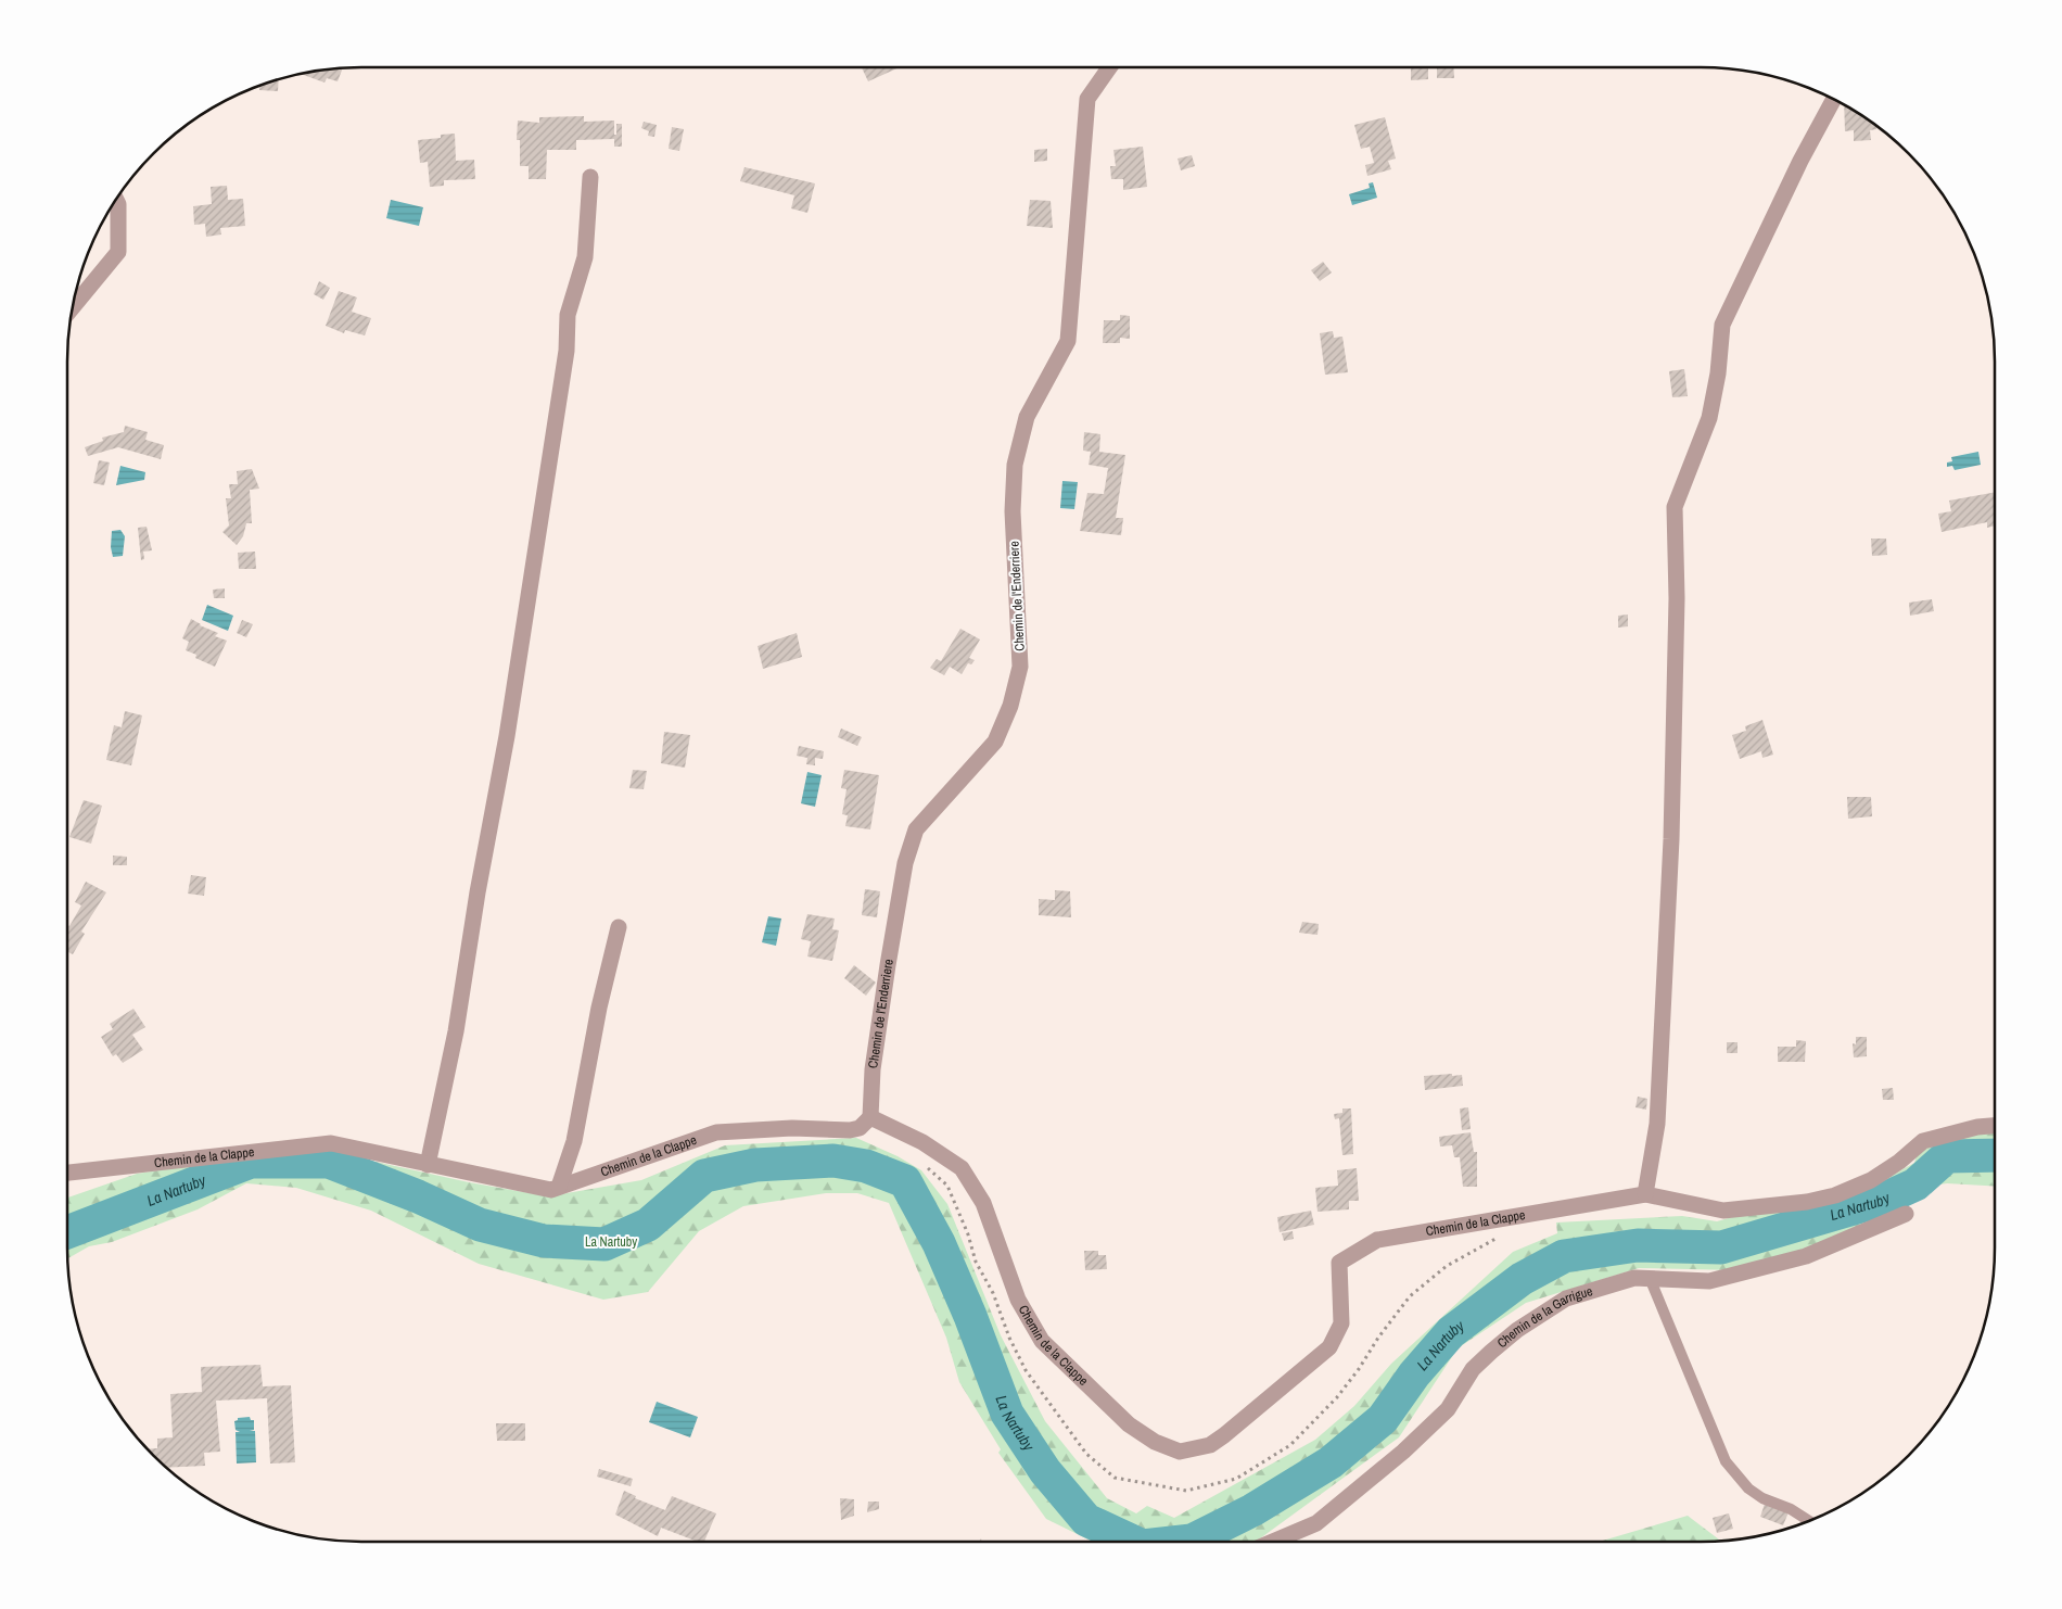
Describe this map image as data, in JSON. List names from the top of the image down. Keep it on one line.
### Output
{"streets":{"street":["Chemin de l'Enderriere","Chemin de la Clappe","Chemin de la Garrigue"]},"crossings":[["Chemin de l'Enderriere","Chemin de la Clappe"]],"water":["La Nartuby"],"parks":["La Nartuby"]}
